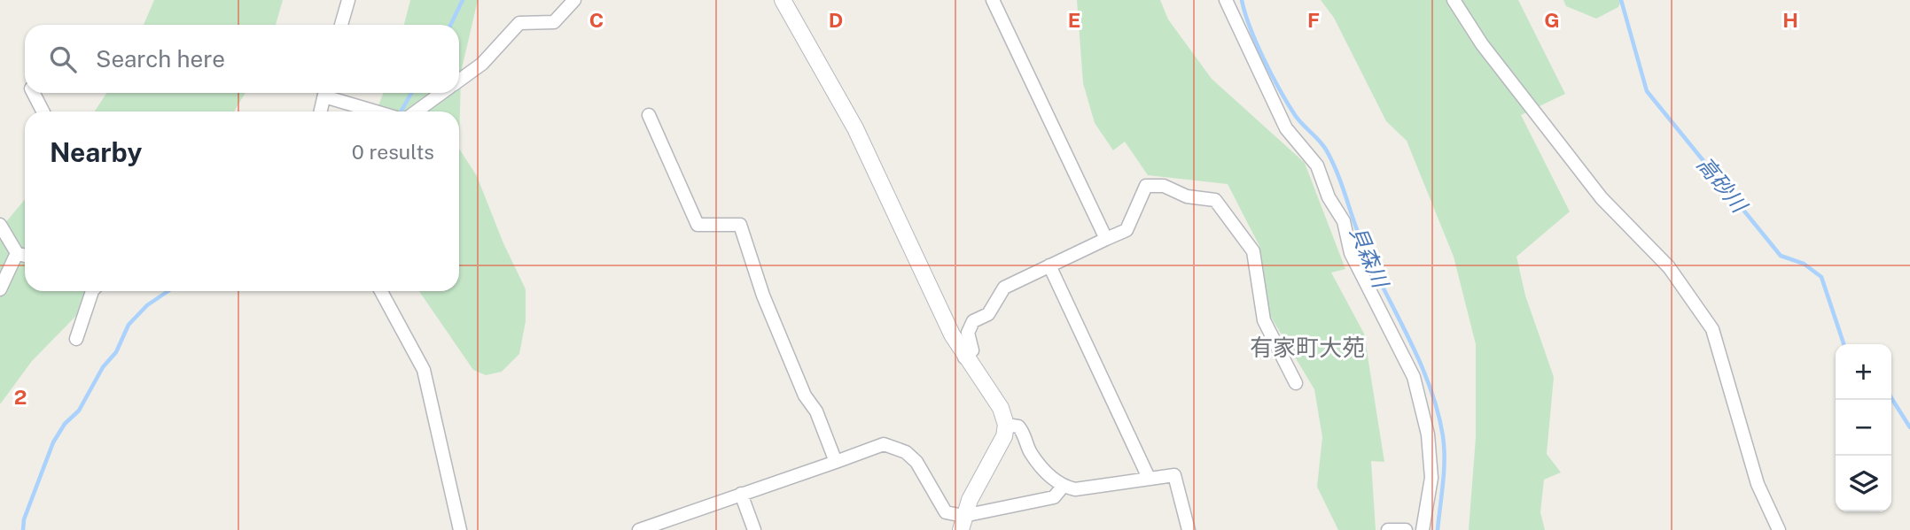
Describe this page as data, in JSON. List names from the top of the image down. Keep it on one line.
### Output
{"districts":["有家町大苑"],"water":["高砂川","貝森川"],"page":{"search":"Search here","heading":["Nearby","0 results"],"map_buttons":["+","−"]},"grid":{"columns":["C","D","E","F","G","H"],"rows":["2"]}}
